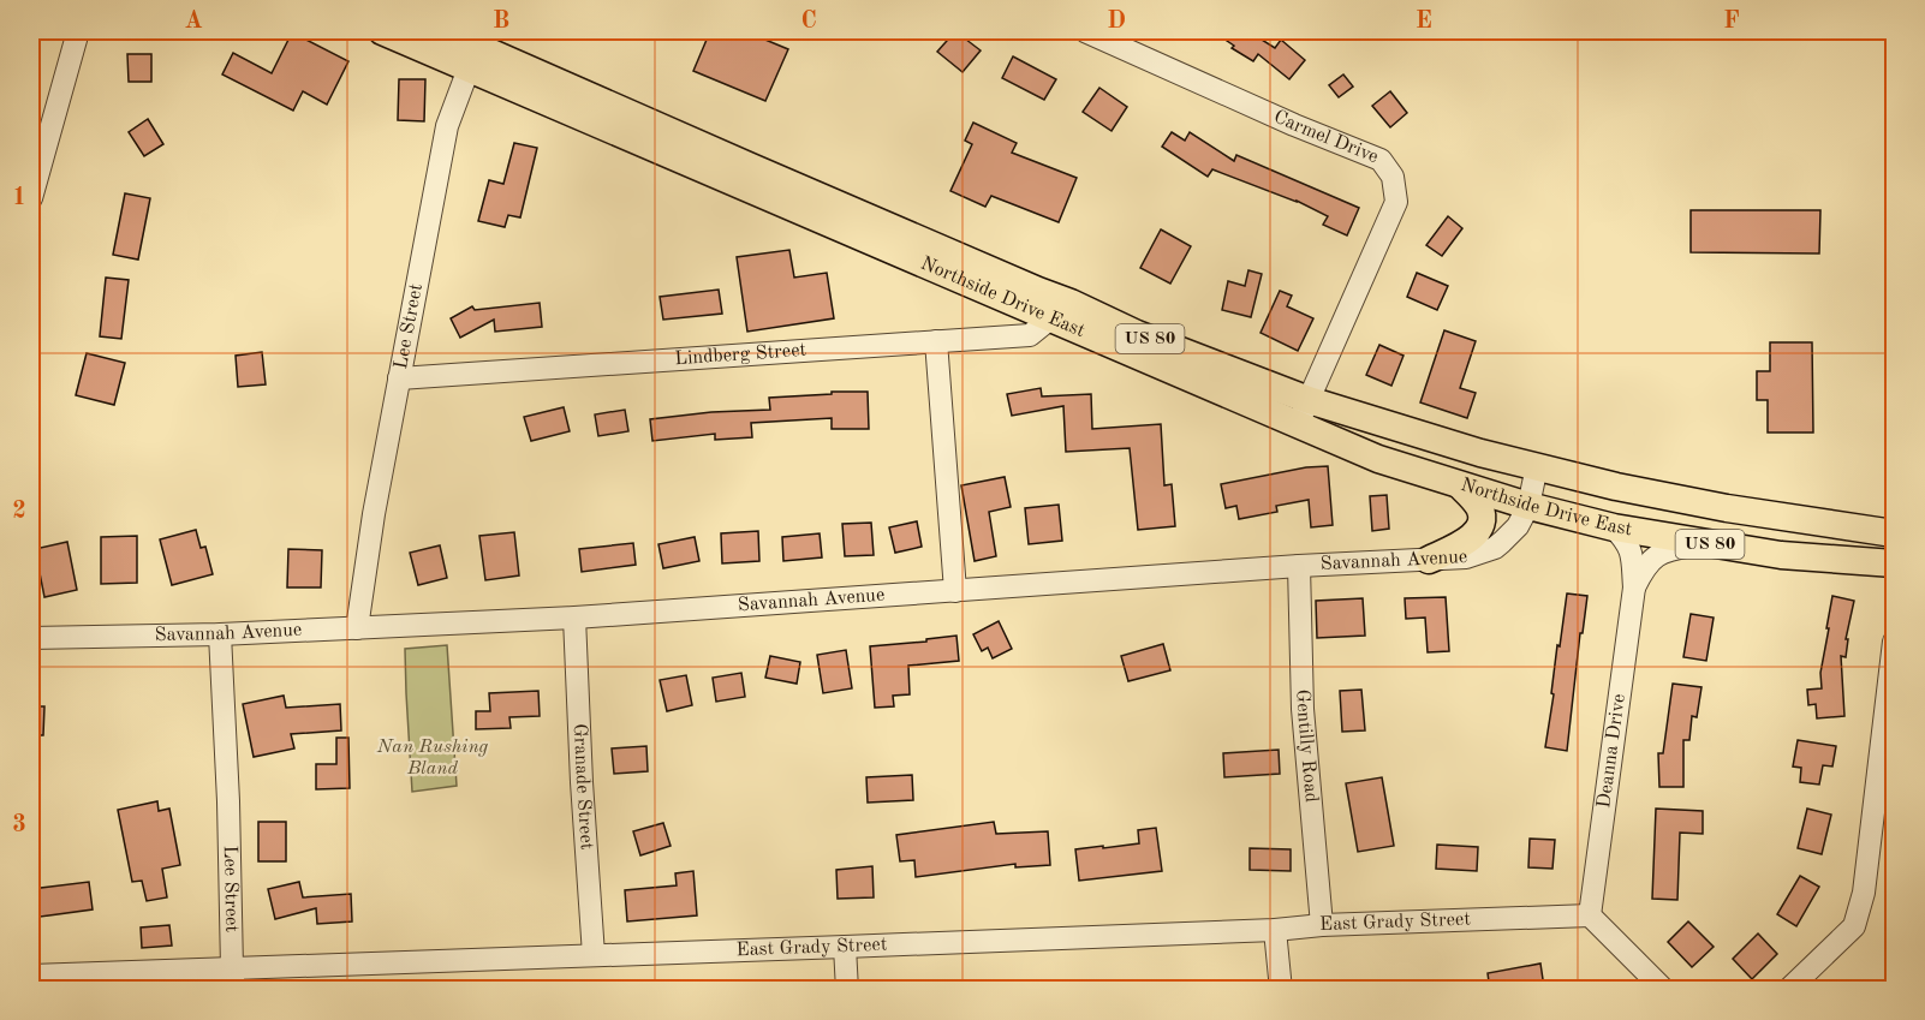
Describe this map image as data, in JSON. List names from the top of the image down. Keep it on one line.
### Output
{"streets":{"main road":["Northside Drive East","US 80"],"street":["Carmel Drive","Lee Street","Lindberg Street","Savannah Avenue","Gentilly Road","Deanna Drive","Granade Street","East Grady Street"]},"crossings":[["Carmel Drive","Northside Drive East"],["Northside Drive East","Lee Street"],["Northside Drive East","Lindberg Street"],["Northside Drive East","Savannah Avenue"],["Northside Drive East","Deanna Drive"],["Lee Street","Lindberg Street"],["Lee Street","Savannah Avenue"],["Lee Street","East Grady Street"],["Savannah Avenue","Gentilly Road"],["Savannah Avenue","Granade Street"],["Gentilly Road","East Grady Street"],["Deanna Drive","East Grady Street"],["Granade Street","East Grady Street"]],"parks":["Nan Rushing Bland"],"grid":{"columns":["A","B","C","D","E","F"],"rows":["1","2","3"]}}
